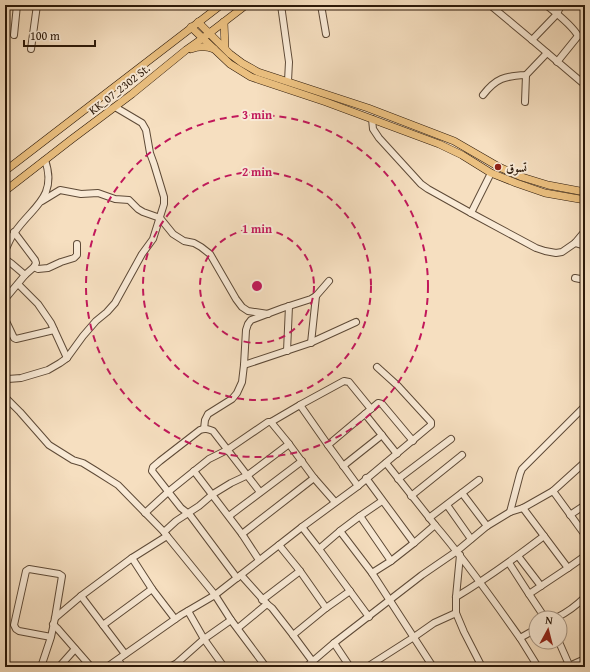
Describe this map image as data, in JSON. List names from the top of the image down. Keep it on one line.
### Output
{"streets":{"main road":["KK_07_2302 St."]},"places":["تسوق"],"scale_bar":"100 m","north":"top","rings":["3 min","2 min","1 min"]}
